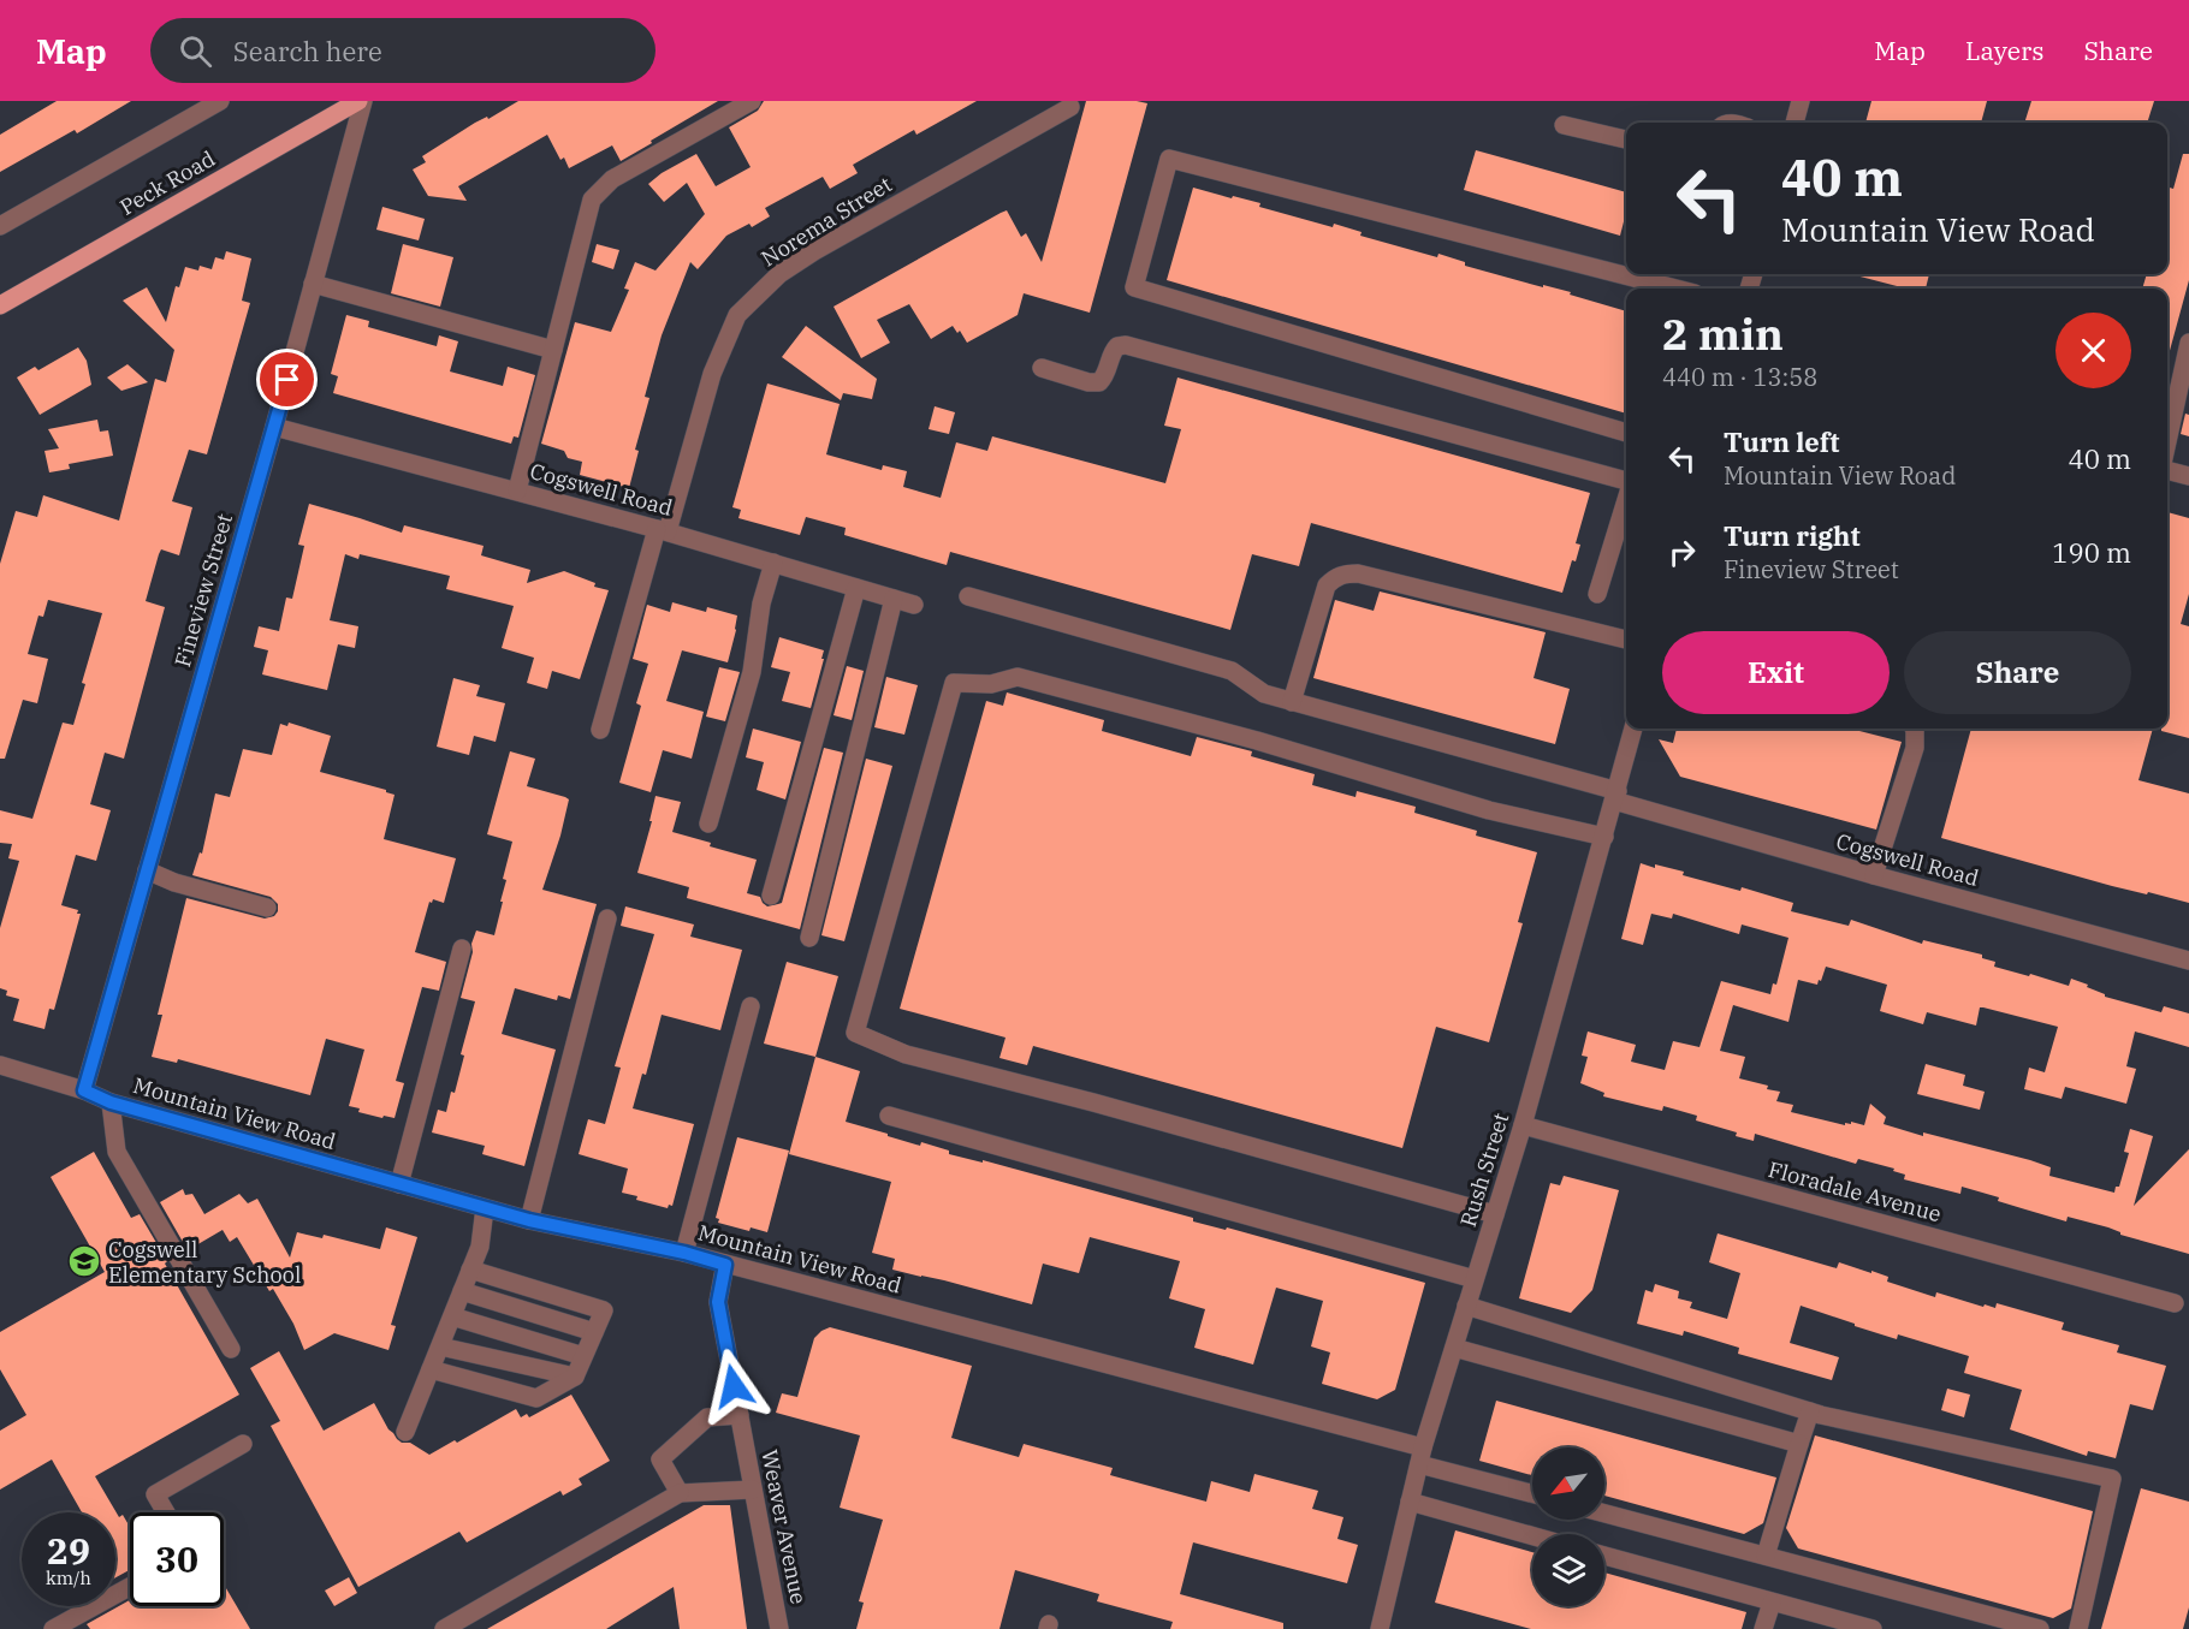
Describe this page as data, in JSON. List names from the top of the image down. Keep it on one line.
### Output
{"streets":{"main road":["Peck Road"],"street":["Norema Street","Cogswell Road","Fineview Street","Mountain View Road","Rush Street","Floradale Avenue","Weaver Avenue"]},"crossings":[["Peck Road","Fineview Street"],["Norema Street","Cogswell Road"],["Cogswell Road","Fineview Street"],["Cogswell Road","Rush Street"],["Fineview Street","Mountain View Road"],["Mountain View Road","Rush Street"],["Mountain View Road","Weaver Avenue"],["Rush Street","Floradale Avenue"]],"places":{"school or university":["Cogswell Elementary School"]},"north":"bottom left","page":{"header":"Map","search":"Search here","nav":["Map","Layers","Share"],"turn":["40 m","Mountain View Road"],"heading":["2 min","440 m · 13:58"],"list":[{"name":"Turn left","note":"Mountain View Road","value":"40 m"},{"name":"Turn right","note":"Fineview Street","value":"190 m"}],"buttons":["Exit","Share"],"speed":"29 km/h","limit":"30"}}
